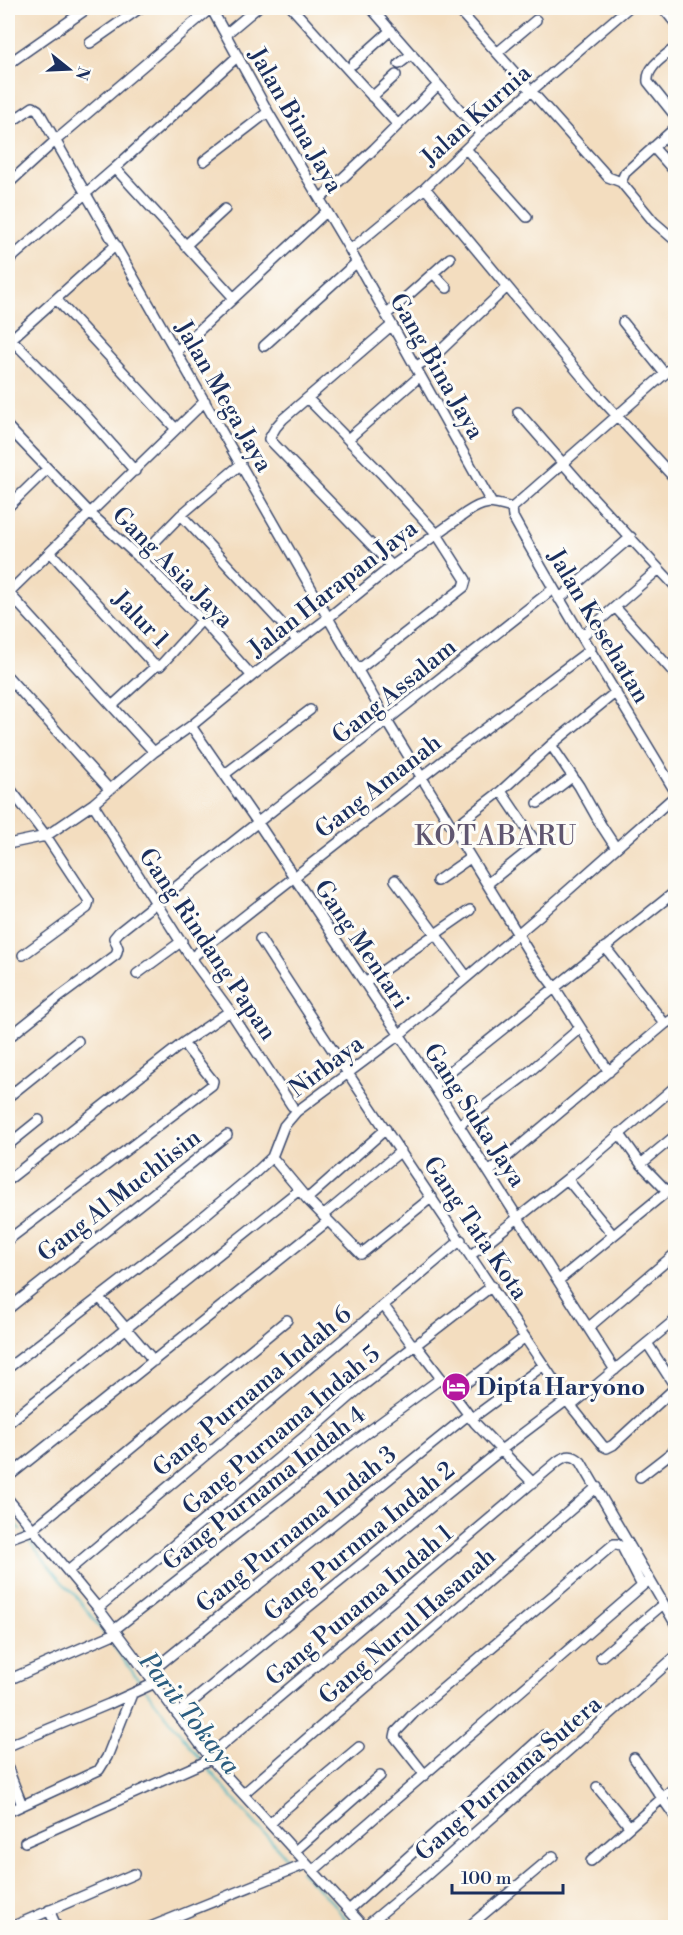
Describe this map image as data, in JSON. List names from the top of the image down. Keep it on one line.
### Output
{"streets":{"street":["Jalan Kurnia","Jalan Bina Jaya","Gang Bina Jaya","Jalan Mega Jaya","Gang Asia Jaya","Jalan Harapan Jaya","Jalur 1","Jalan Kesehatan","Gang Assalam","Gang Amanah","Gang Rindang Papan","Gang Mentari","Nirbaya","Gang Suka Jaya","Gang Al Muchlisin","Gang Tata Kota","Gang Purnama Indah 6","Gang Purnama Indah 5","Gang Purnama Indah 4","Gang Purnama Indah 3","Gang Purnma Indah 2","Gang Punama Indah 1","Gang Nurul Hasanah","Gang Purnama Sutera"]},"crossings":[["Jalan Kurnia","Jalan Bina Jaya"],["Jalan Kurnia","Gang Bina Jaya"],["Jalan Bina Jaya","Gang Bina Jaya"],["Gang Bina Jaya","Jalan Harapan Jaya"],["Jalan Mega Jaya","Jalan Harapan Jaya"],["Jalan Mega Jaya","Gang Assalam"],["Jalan Mega Jaya","Gang Amanah"],["Jalan Mega Jaya","Nirbaya"],["Gang Asia Jaya","Jalan Harapan Jaya"],["Gang Asia Jaya","Jalur 1"],["Jalan Harapan Jaya","Gang Rindang Papan"],["Jalan Harapan Jaya","Gang Mentari"],["Jalan Kesehatan","Gang Assalam"],["Jalan Kesehatan","Gang Amanah"],["Jalan Kesehatan","Nirbaya"],["Gang Assalam","Gang Rindang Papan"],["Gang Assalam","Gang Mentari"],["Gang Amanah","Gang Rindang Papan"],["Gang Amanah","Gang Mentari"],["Gang Rindang Papan","Nirbaya"],["Gang Mentari","Nirbaya"],["Gang Mentari","Gang Suka Jaya"],["Nirbaya","Gang Suka Jaya"],["Nirbaya","Gang Tata Kota"],["Gang Suka Jaya","Gang Purnma Indah 2"],["Gang Tata Kota","Gang Purnama Indah 6"],["Gang Tata Kota","Gang Purnama Indah 5"],["Gang Tata Kota","Gang Purnama Indah 3"],["Gang Tata Kota","Gang Purnma Indah 2"],["Gang Punama Indah 1","Gang Nurul Hasanah"]],"districts":["KOTABARU"],"water":["Parit Tokaya"],"places":{"hotel":["Dipta Haryono"]},"scale_bar":"100 m","north":"right"}
